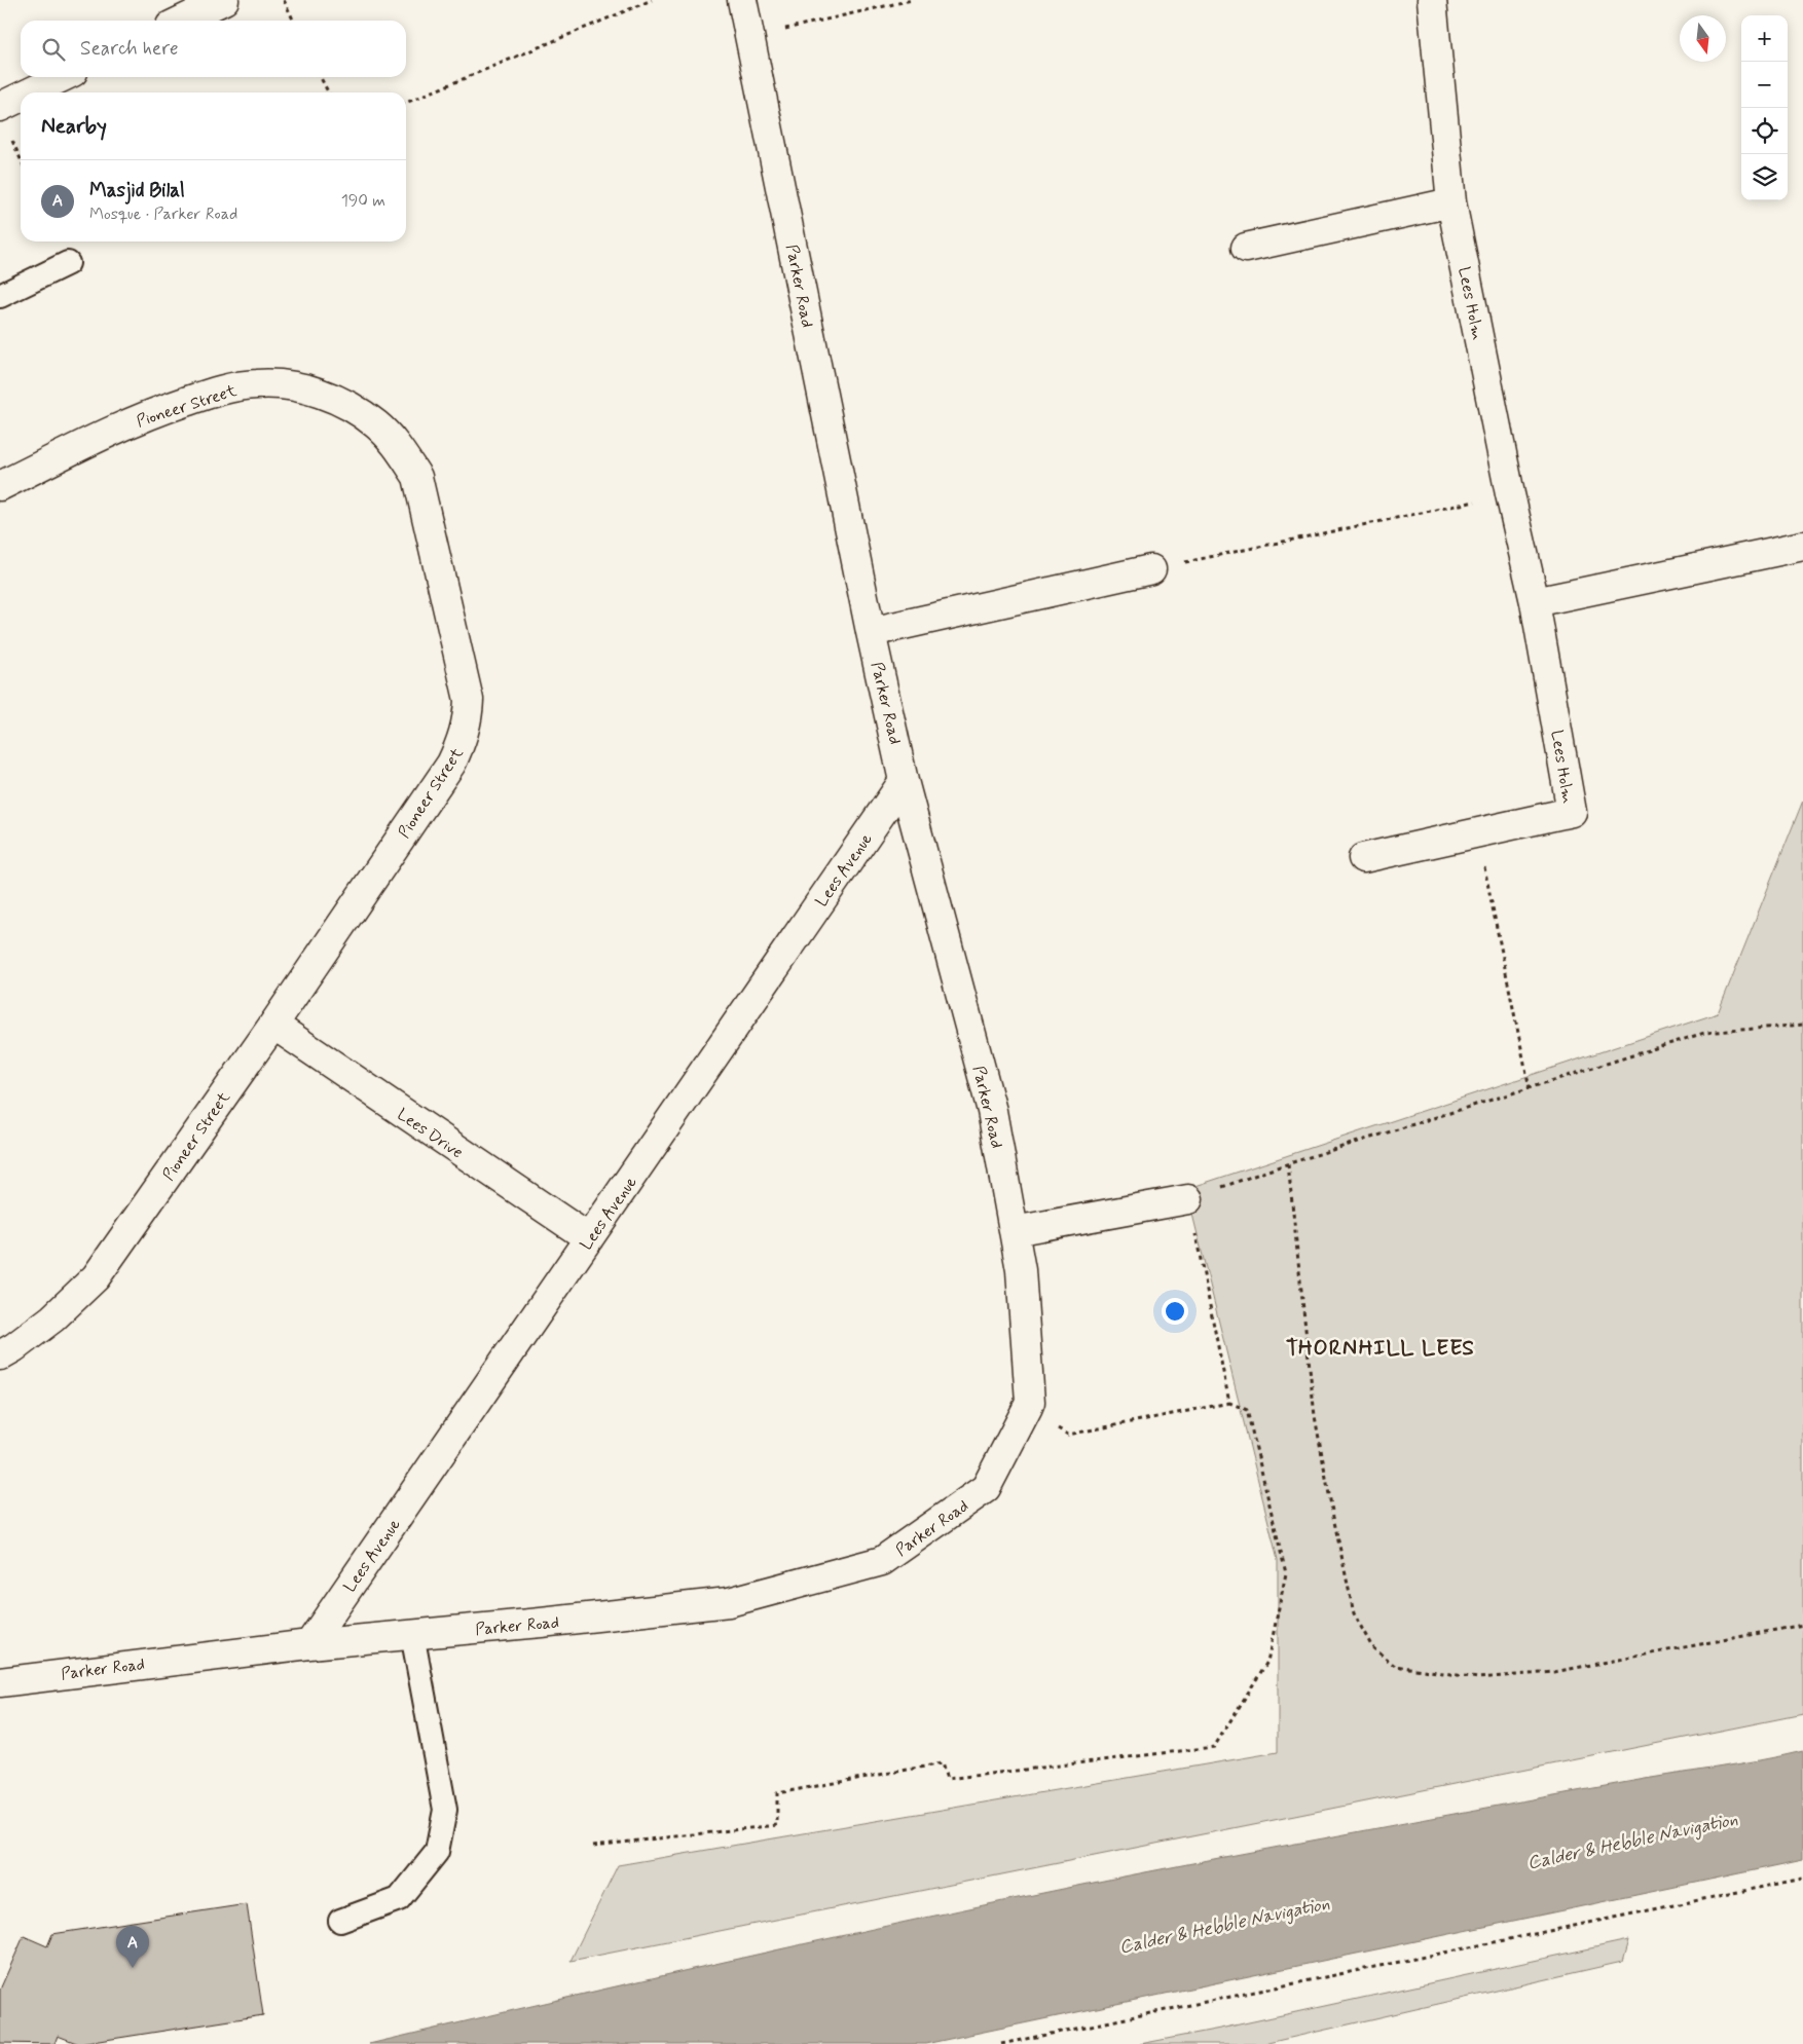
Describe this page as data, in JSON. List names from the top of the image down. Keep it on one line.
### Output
{"streets":{"street":["Parker Road","Lees Holm","Pioneer Street","Lees Avenue","Lees Drive"]},"crossings":[["Parker Road","Lees Avenue"],["Pioneer Street","Lees Drive"],["Lees Avenue","Lees Drive"]],"districts":["THORNHILL LEES"],"water":["Calder & Hebble Navigation"],"north":"bottom","page":{"map_buttons":["+","−"],"search":"Search here","heading":"Nearby","list":[{"mark":"A","name":"Masjid Bilal","note":"Mosque · Parker Road","value":"190 m"}],"pins":"A"}}
